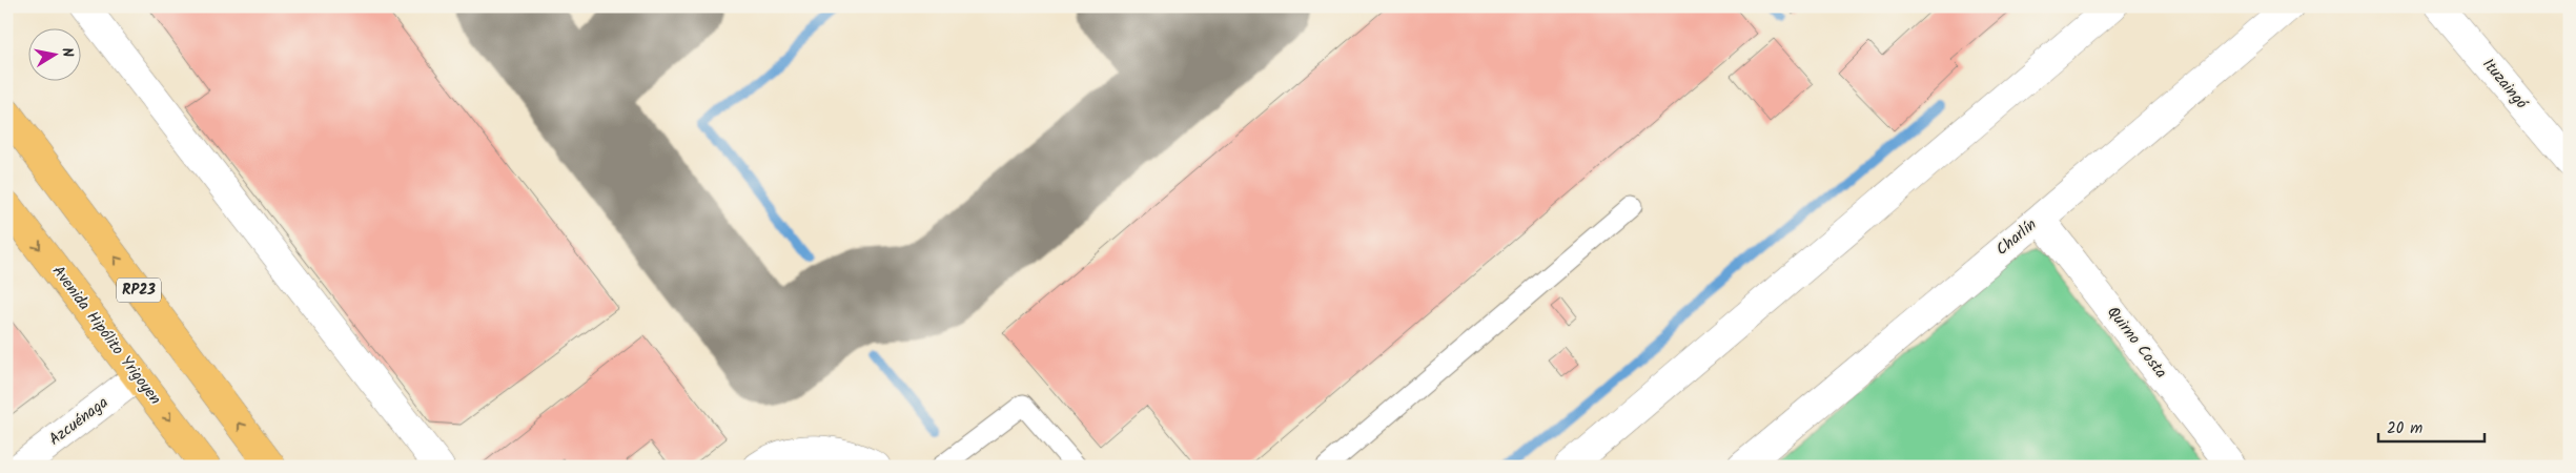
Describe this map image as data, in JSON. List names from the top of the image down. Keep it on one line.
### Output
{"streets":{"main road":["RP23","Avenida Hipólito Yrigoyen"],"street":["Ituzaingó","Charlín","Quirno Costa","Azcuénaga"]},"crossings":[["Charlín","Quirno Costa"],["Avenida Hipólito Yrigoyen","Azcuénaga"]],"scale_bar":"20 m","north":"right"}
